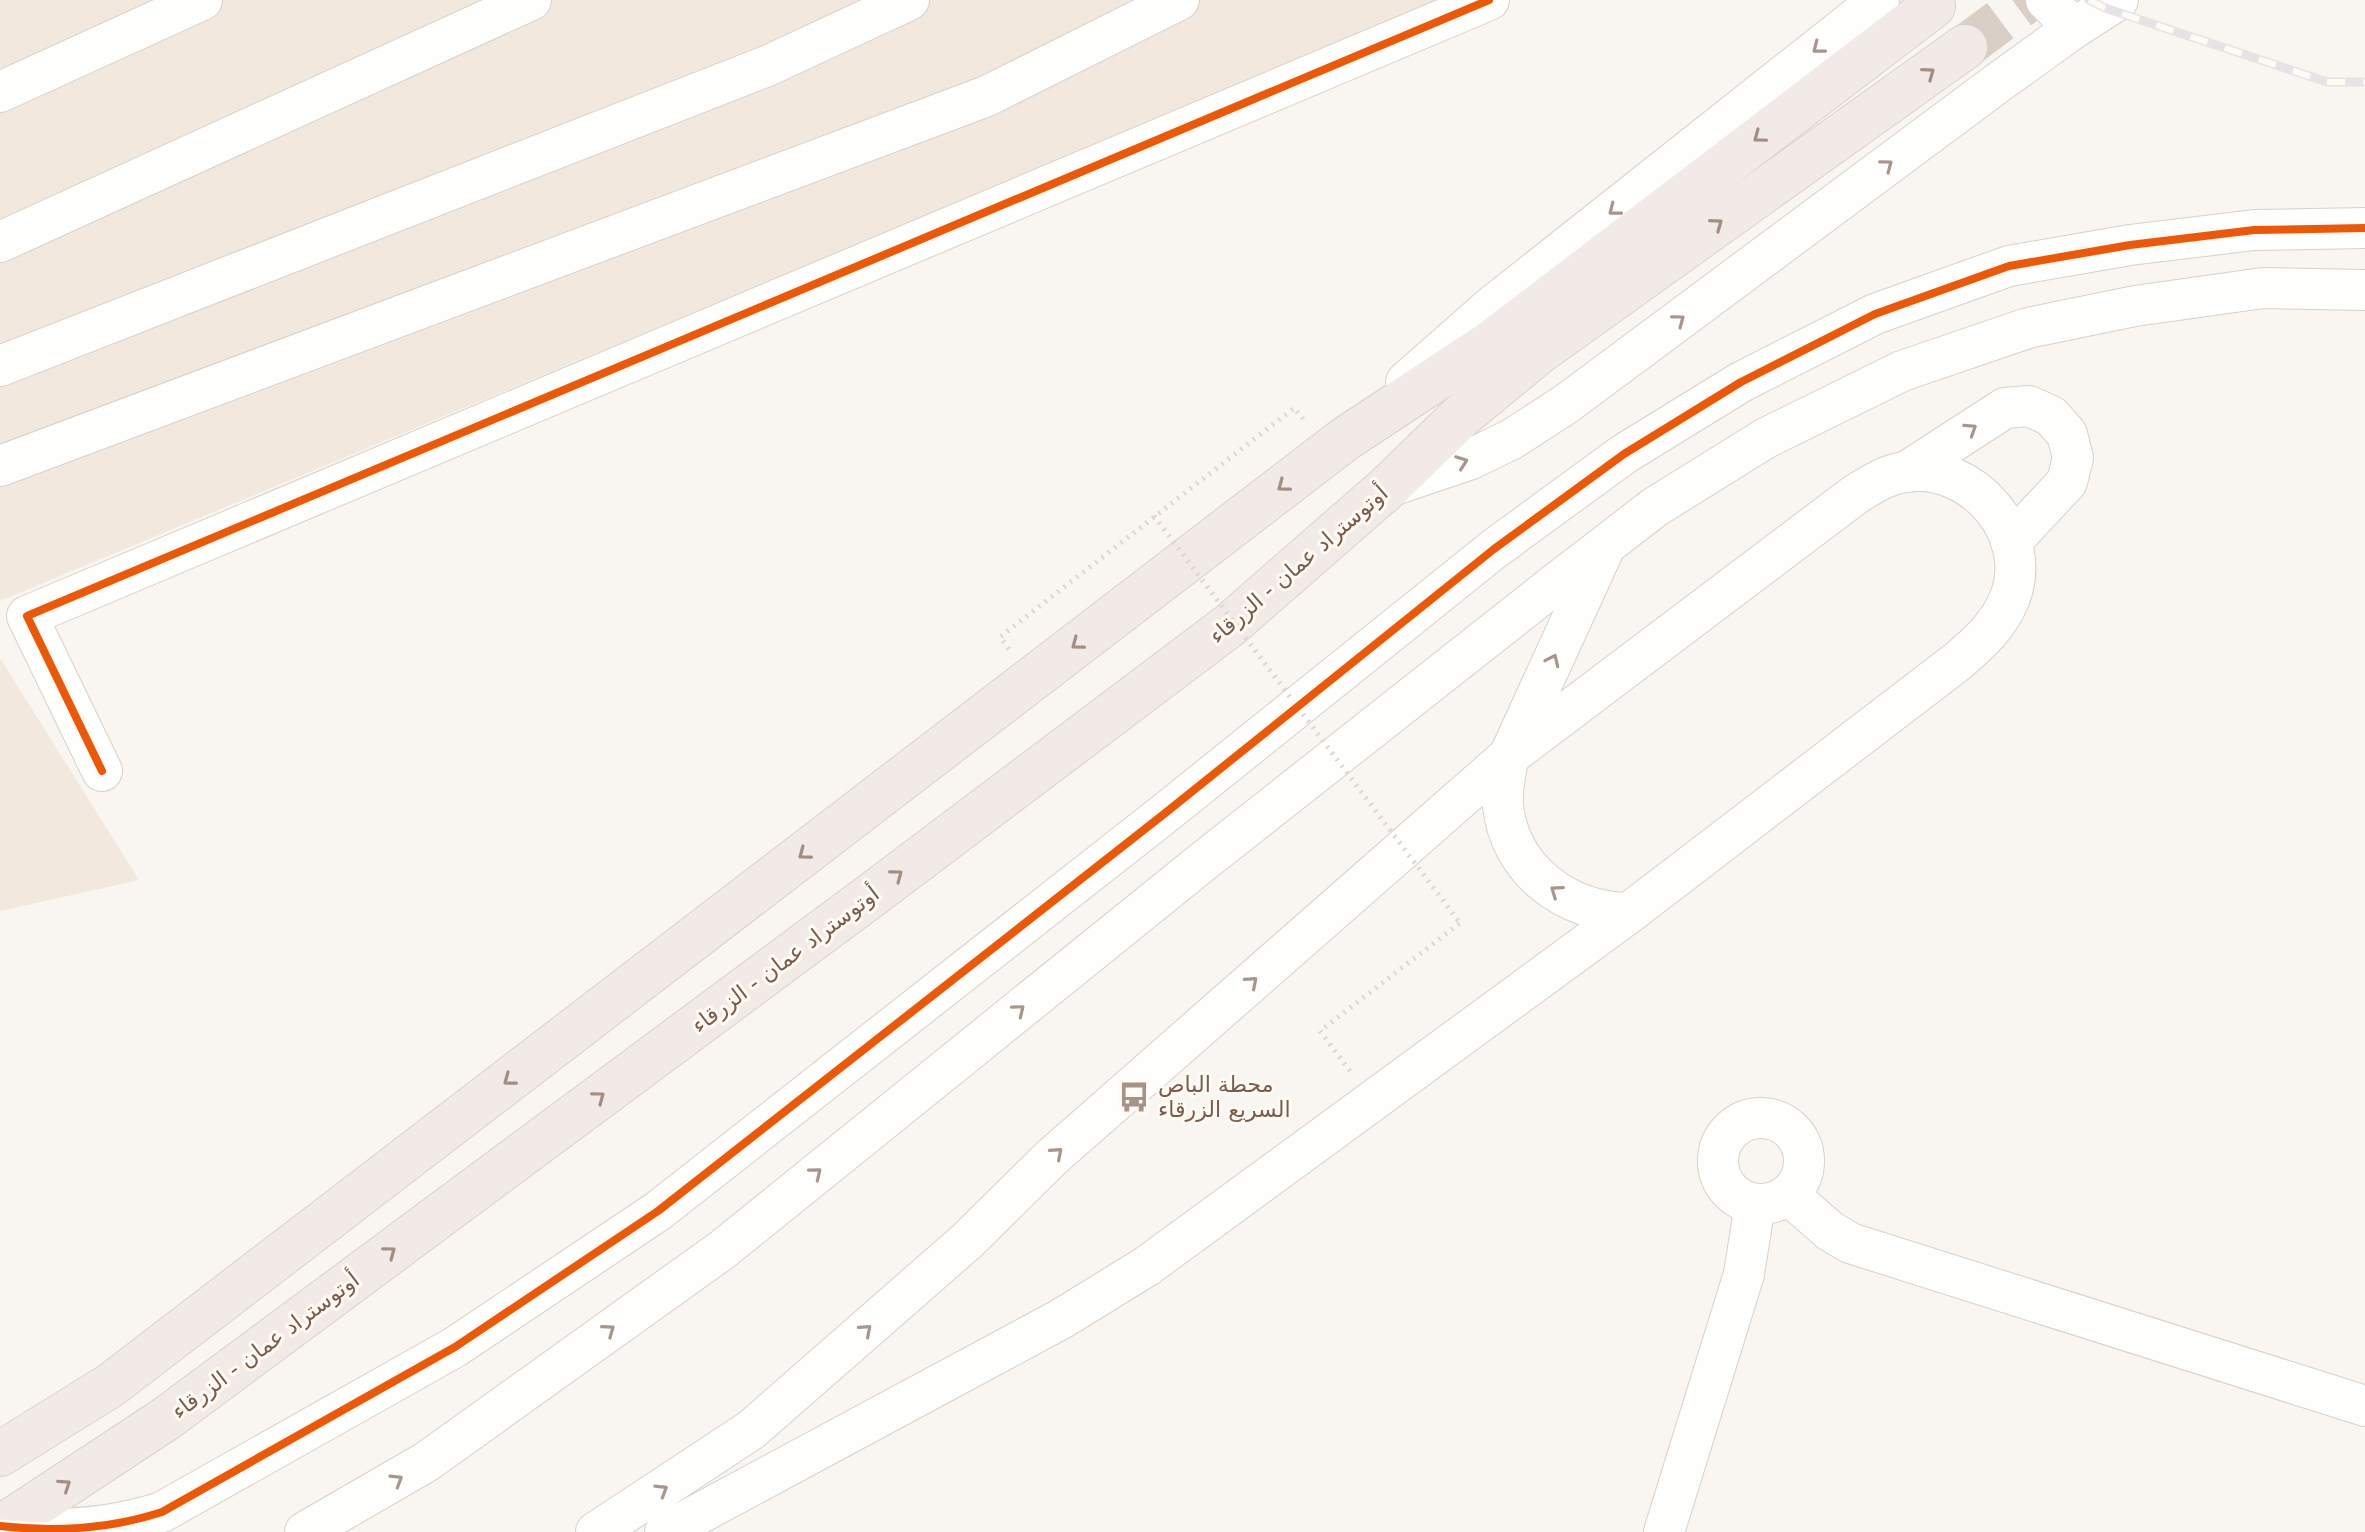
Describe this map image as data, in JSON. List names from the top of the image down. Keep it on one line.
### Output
{"streets":{"highway":["أوتوستراد عمان - الزرقاء"]},"places":{"bus stop":["محطة الباص السريع الزرقاء"]}}
